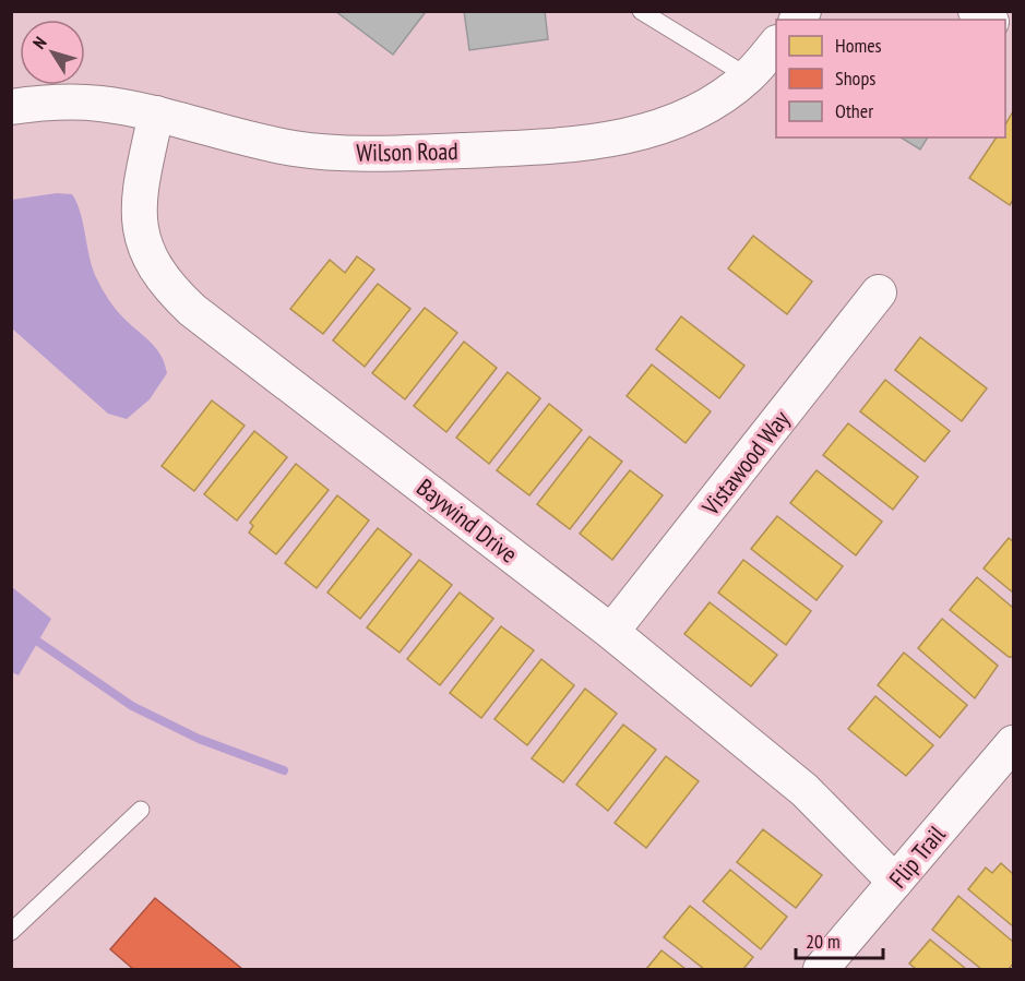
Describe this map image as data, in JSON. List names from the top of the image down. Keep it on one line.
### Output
{"streets":{"street":["Wilson Road","Vistawood Way","Baywind Drive","Flip Trail"]},"crossings":[["Wilson Road","Baywind Drive"],["Vistawood Way","Baywind Drive"],["Baywind Drive","Flip Trail"]],"legend":["Homes","Shops","Other"],"scale_bar":"20 m","north":"top left"}
